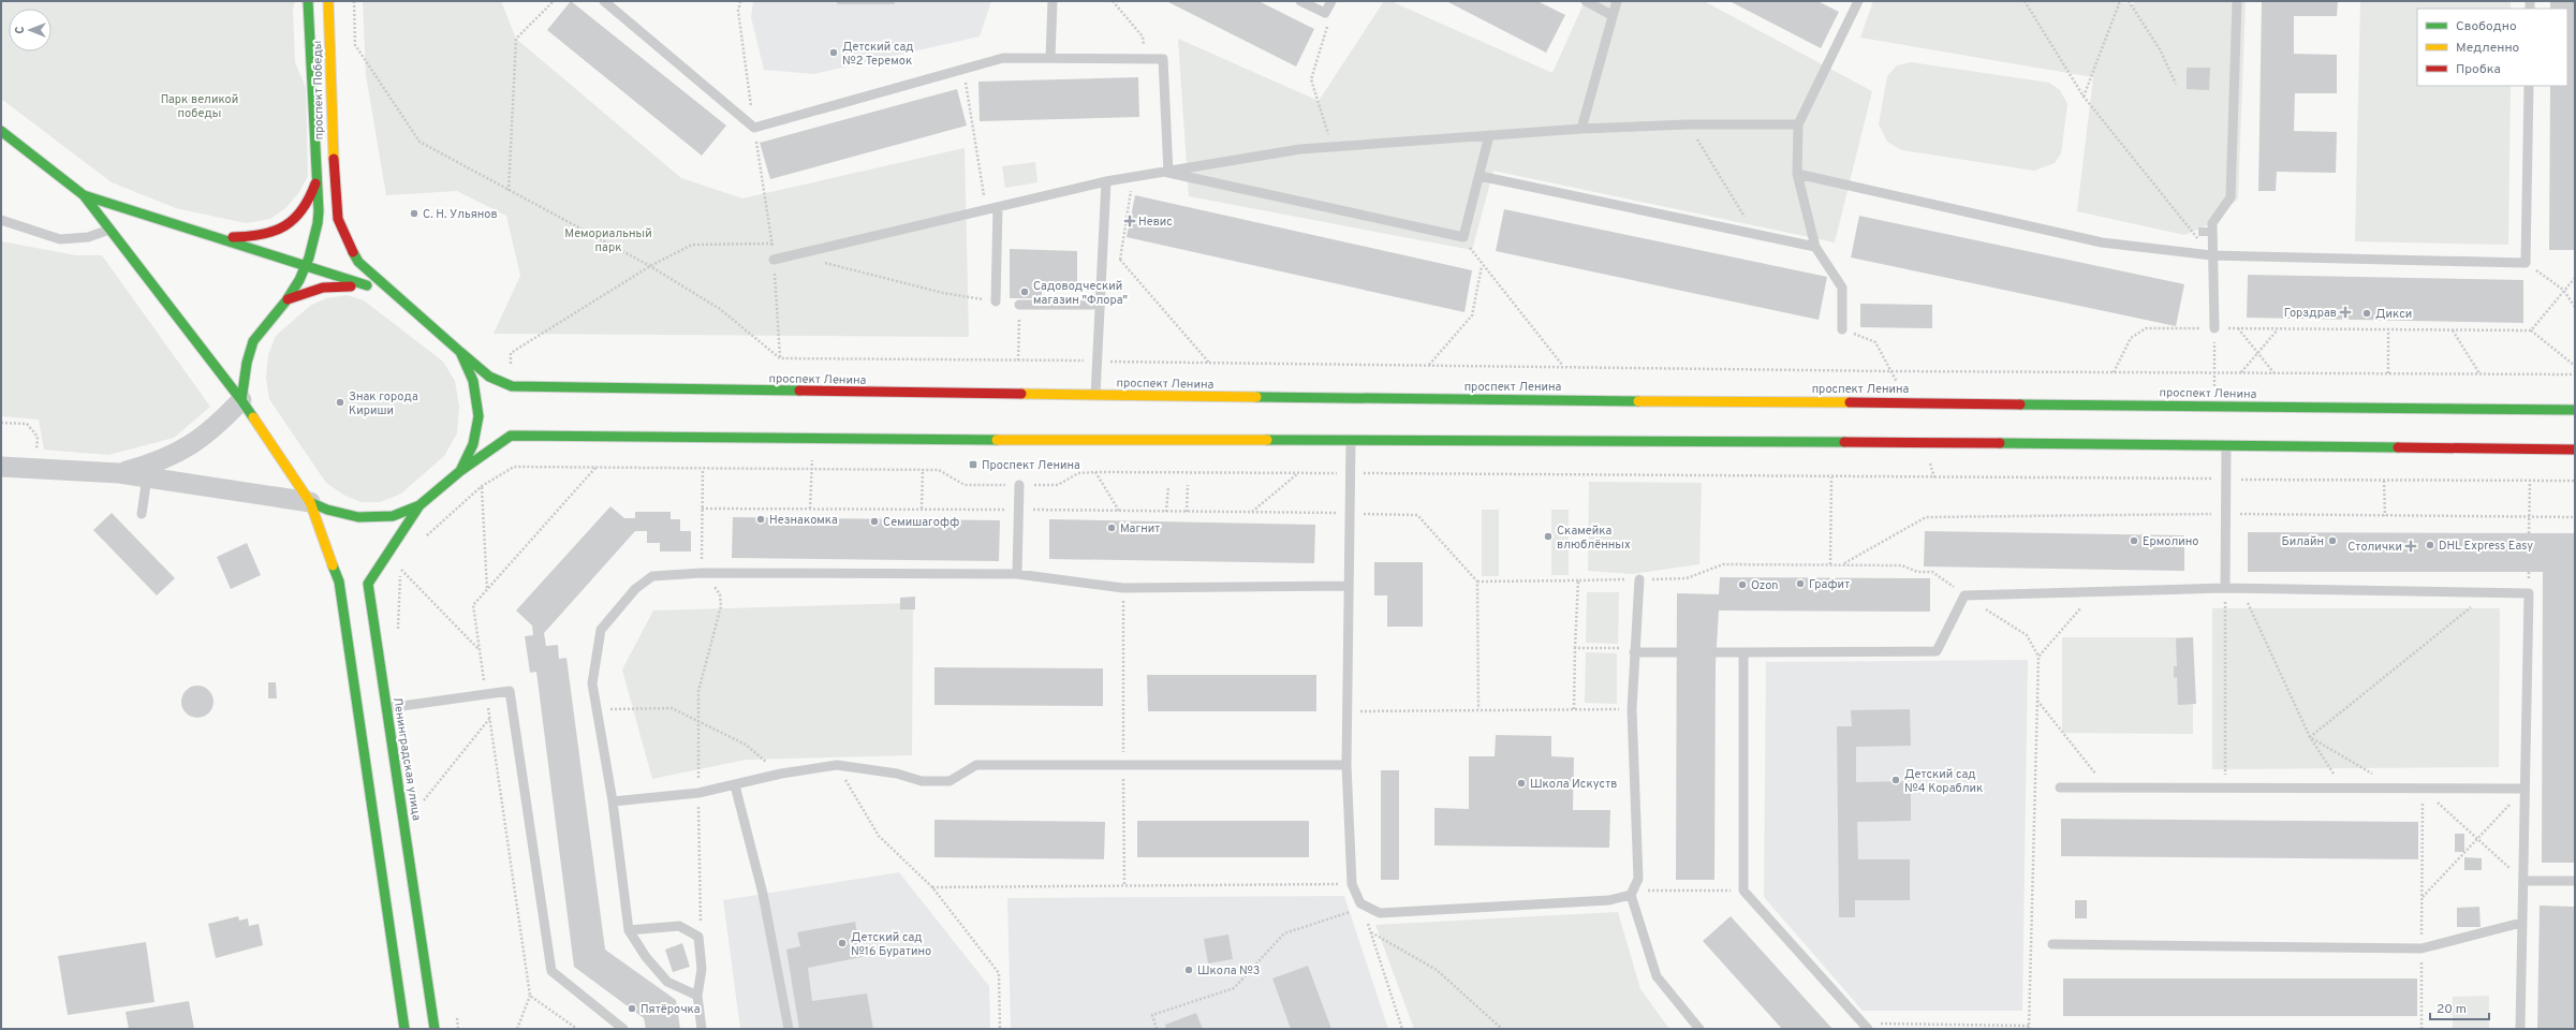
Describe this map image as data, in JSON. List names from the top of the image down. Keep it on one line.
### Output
{"streets":{"main road":["проспект Победы","проспект Ленина","Ленинградская улица"]},"crossings":[["проспект Победы","проспект Ленина"]],"parks":["Парк великой победы","Мемориальный парк"],"places":{"other":["Детский сад №2 Теремок","С. Н. Ульянов","Садоводческий магазин \"Флора\"","Дикси","Знак города Кириши","Незнакомка","Семишагофф","Магнит","Скамейка влюблённых","Ермолино","Билайн","DHL Express Easy","Графит","Ozon","Детский сад №4 Кораблик","Школа Искуств","Детский сад №16 Буратино","Школа №3","Пятёрочка"],"health":["Невис","Горздрав","Столички"],"transit":["Проспект Ленина"]},"legend":["Свободно","Медленно","Пробка"],"scale_bar":"20 m","north":"left"}
